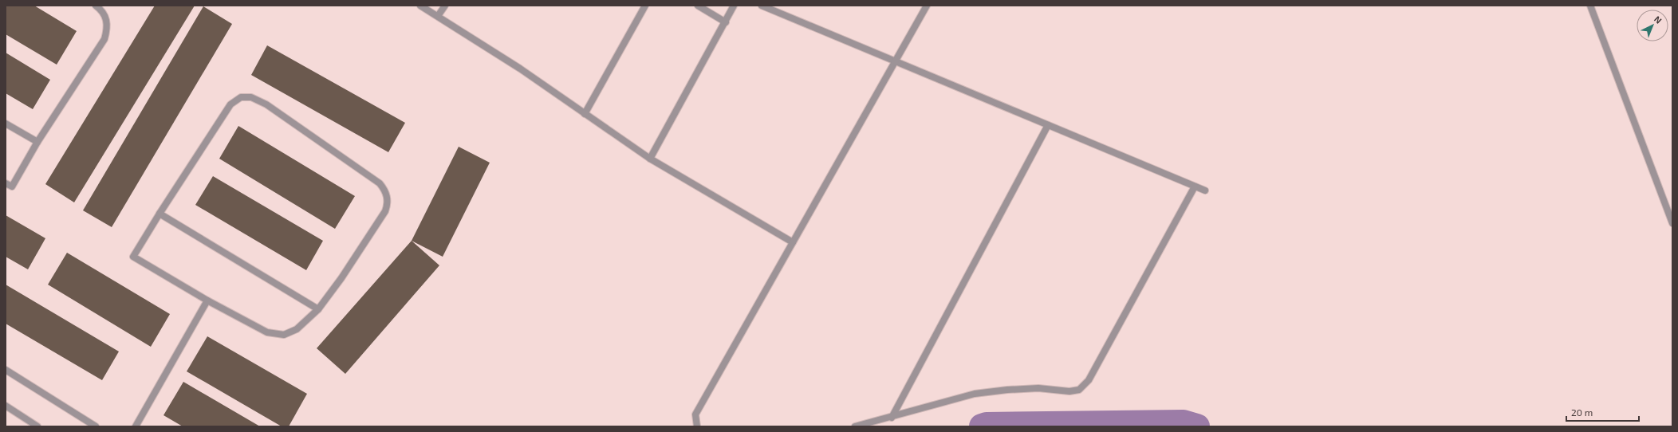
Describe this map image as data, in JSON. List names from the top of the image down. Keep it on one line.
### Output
{"scale_bar":"20 m","north":"top right"}
